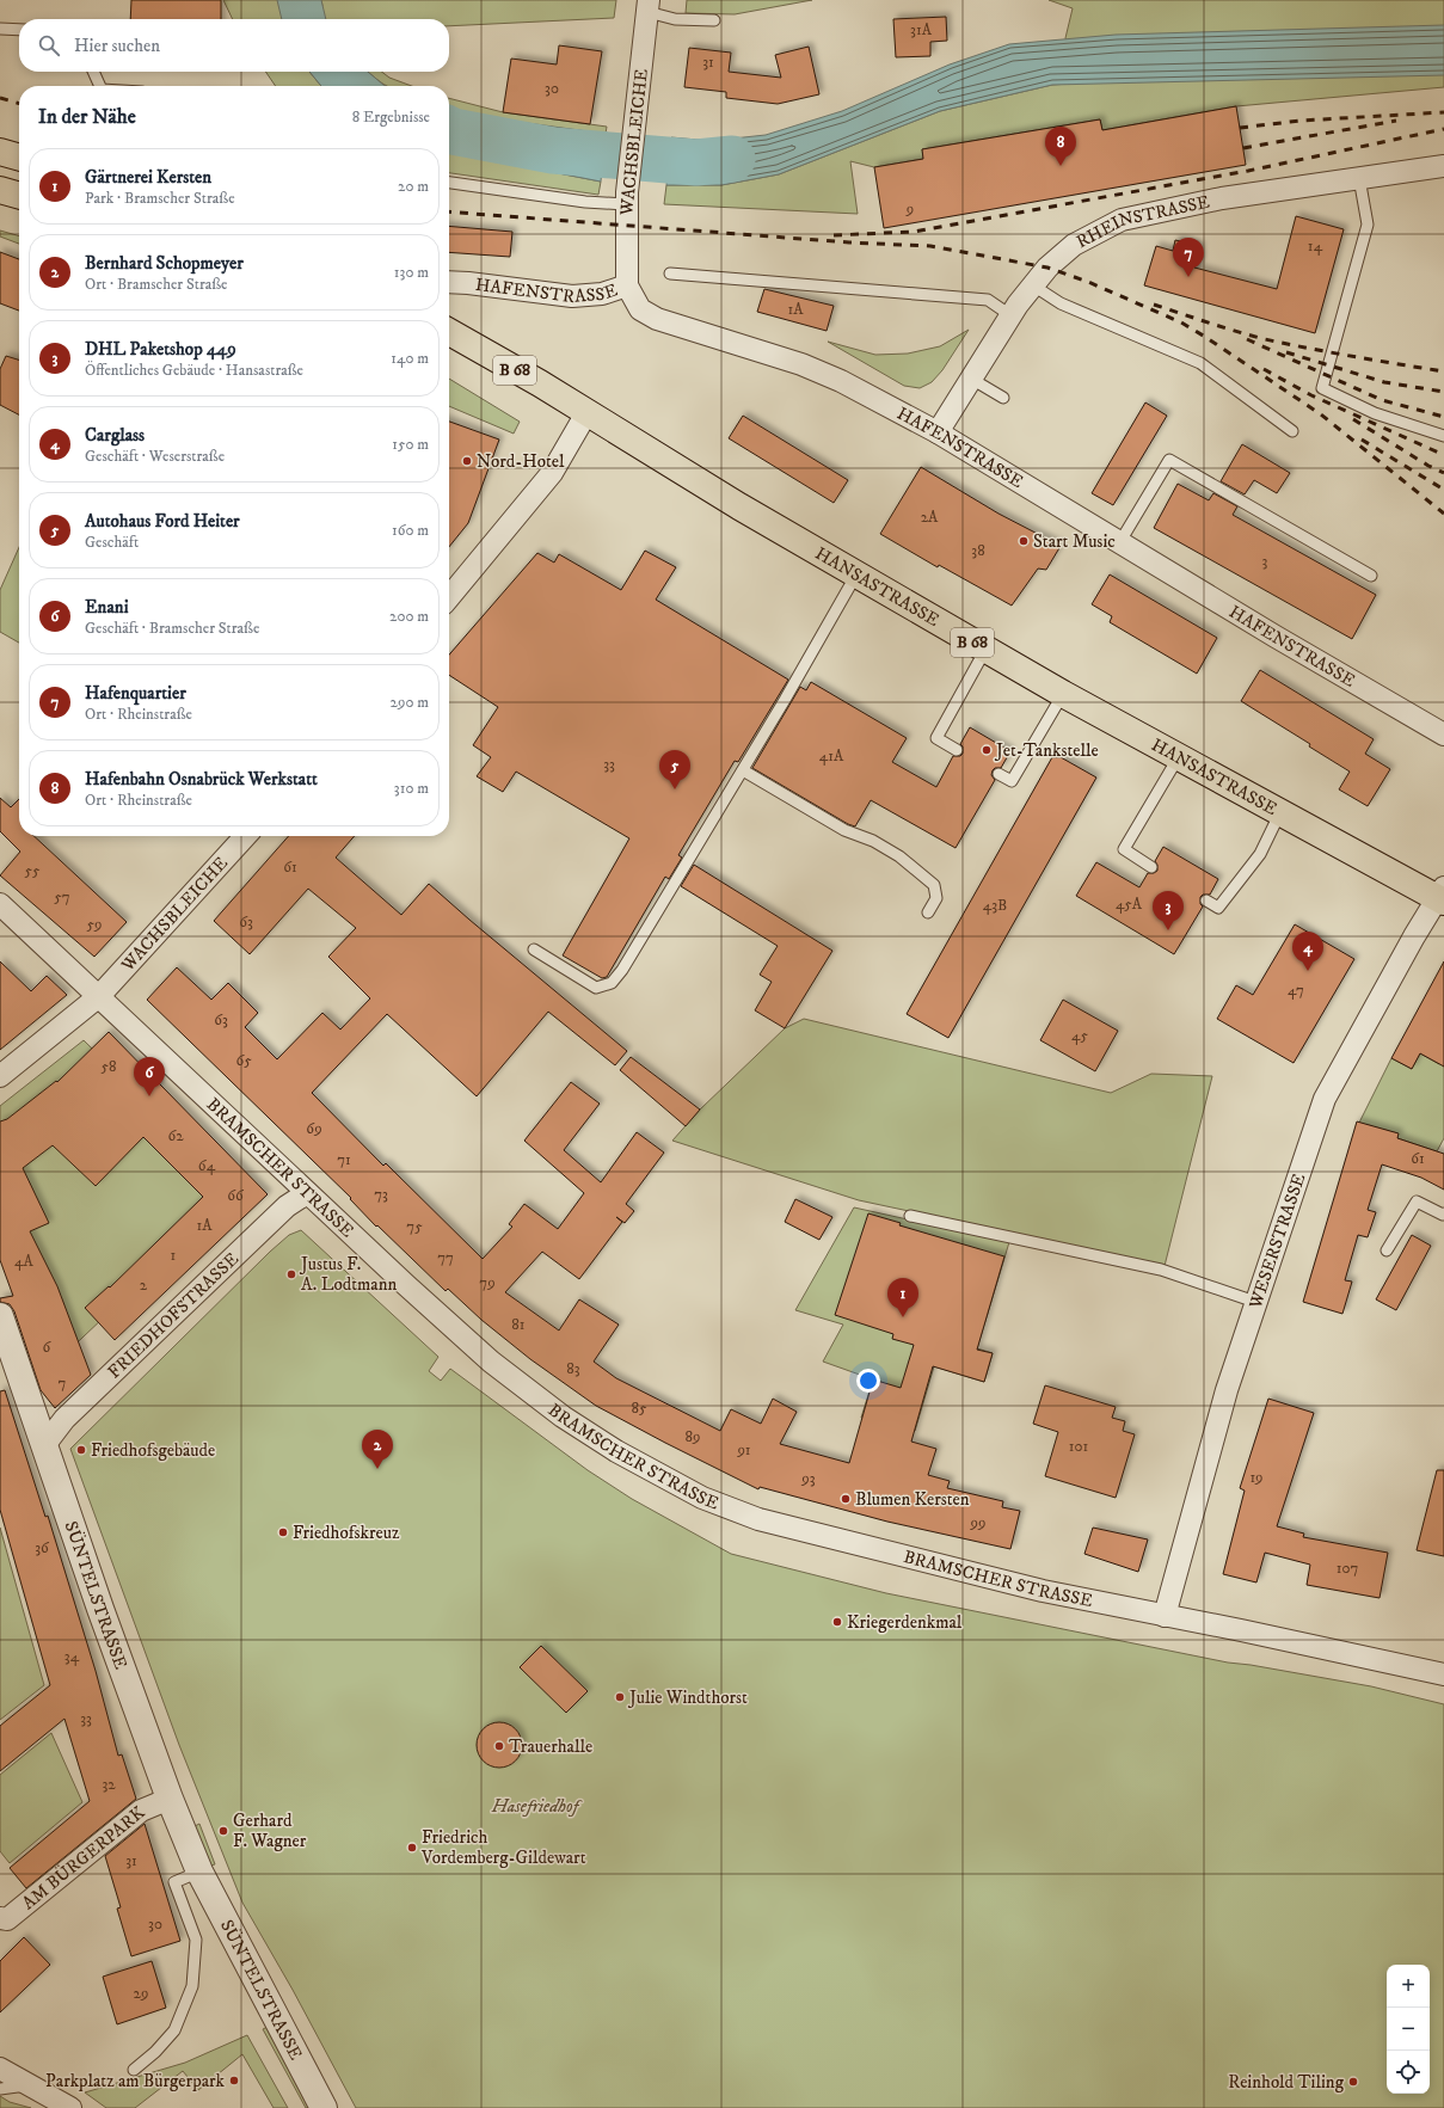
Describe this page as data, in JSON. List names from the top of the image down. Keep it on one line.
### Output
{"streets":{"main road":["B 68","HANSASTRASSE"],"street":["WACHSBLEICHE","RHEINSTRASSE","HAFENSTRASSE","BRAMSCHER STRASSE","WESERSTRASSE","FRIEDHOFSTRASSE","SÜNTELSTRASSE","AM BÜRGERPARK"]},"crossings":[["WACHSBLEICHE","HAFENSTRASSE"],["WACHSBLEICHE","BRAMSCHER STRASSE"],["RHEINSTRASSE","HAFENSTRASSE"],["HANSASTRASSE","WESERSTRASSE"],["BRAMSCHER STRASSE","WESERSTRASSE"],["BRAMSCHER STRASSE","FRIEDHOFSTRASSE"],["FRIEDHOFSTRASSE","SÜNTELSTRASSE"],["SÜNTELSTRASSE","AM BÜRGERPARK"]],"parks":["Hasefriedhof"],"places":["Nord-Hotel","Start Music","Jet-Tankstelle","Justus F. A. Lodtmann","Friedhofsgebäude","Blumen Kersten","Friedhofskreuz","Kriegerdenkmal","Julie Windthorst","Trauerhalle","Gerhard F. Wagner","Friedrich Vordemberg-Gildewart","Parkplatz am Bürgerpark","Reinhold Tiling"],"house_numbers":["31A","31","30","9","14","1A","2A","38","3","41A","33","61","55","57","45A","43B","63","59","47","63","45","65","58","69","62","61","71","64","73","66","1A","75","1","77","4A","79","2","81","6","83","7","85","89","101","91","19","93","99","36","107","34","33","32","31","30","29"],"page":{"search":"Hier suchen","heading":["In der Nähe","8 Ergebnisse"],"pins":["8","7","5","3","4","6","1","2"],"list":[{"mark":"1","name":"Gärtnerei Kersten","note":"Park · Bramscher Straße","value":"20 m"},{"mark":"2","name":"Bernhard Schopmeyer","note":"Ort · Bramscher Straße","value":"130 m"},{"mark":"3","name":"DHL Paketshop 449","note":"Öffentliches Gebäude · Hansastraße","value":"140 m"},{"mark":"4","name":"Carglass","note":"Geschäft · Weserstraße","value":"150 m"},{"mark":"5","name":"Autohaus Ford Heiter","note":"Geschäft","value":"160 m"},{"mark":"6","name":"Enani","note":"Geschäft · Bramscher Straße","value":"200 m"},{"mark":"7","name":"Hafenquartier","note":"Ort · Rheinstraße","value":"290 m"},{"mark":"8","name":"Hafenbahn Osnabrück Werkstatt","note":"Ort · Rheinstraße","value":"310 m"}],"map_buttons":["+","−"]}}
